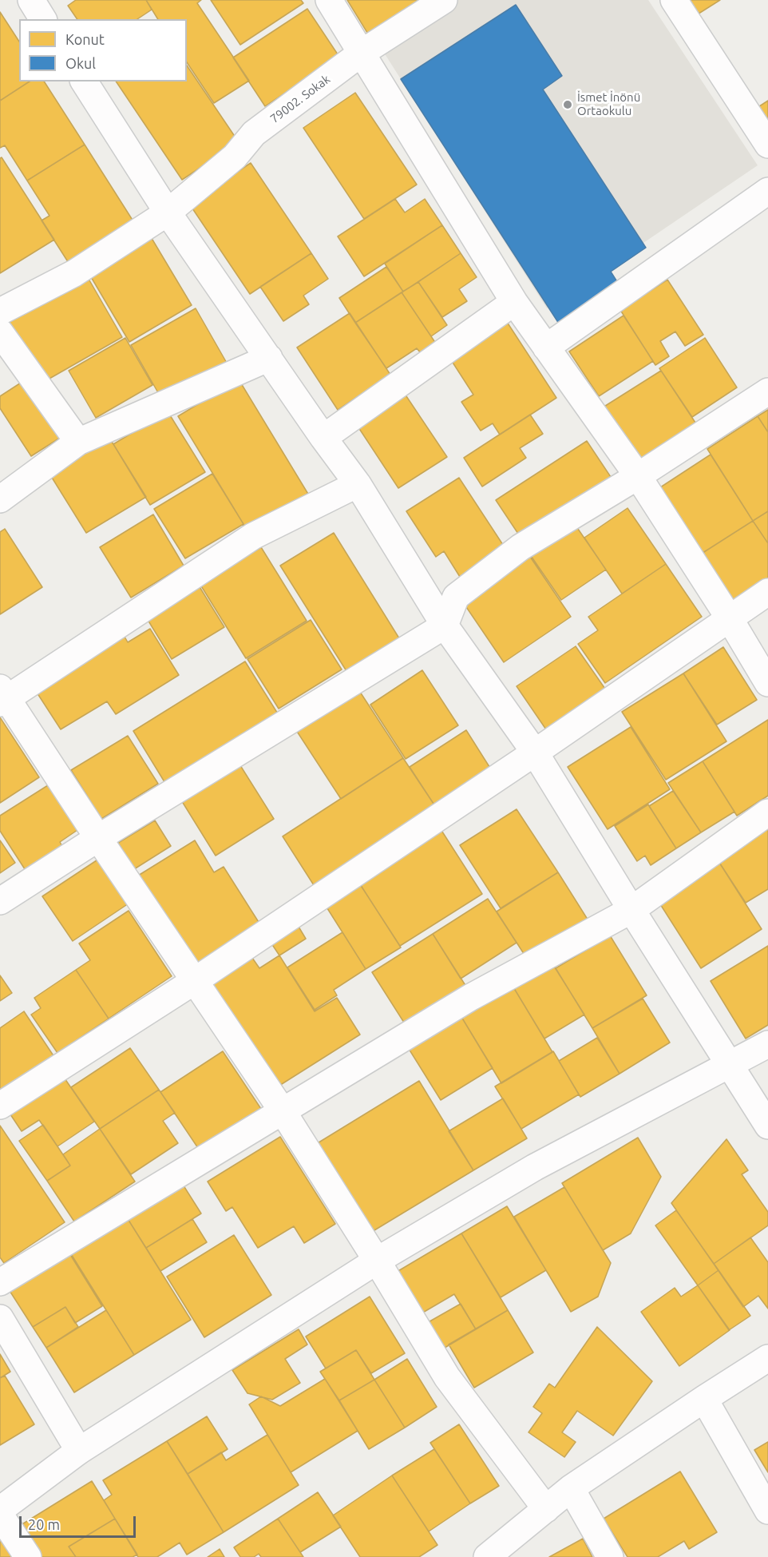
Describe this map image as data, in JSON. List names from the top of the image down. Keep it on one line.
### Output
{"streets":{"street":["79002. Sokak"]},"places":["İsmet İnönü Ortaokulu"],"legend":["Konut","Okul"],"scale_bar":"20 m"}
